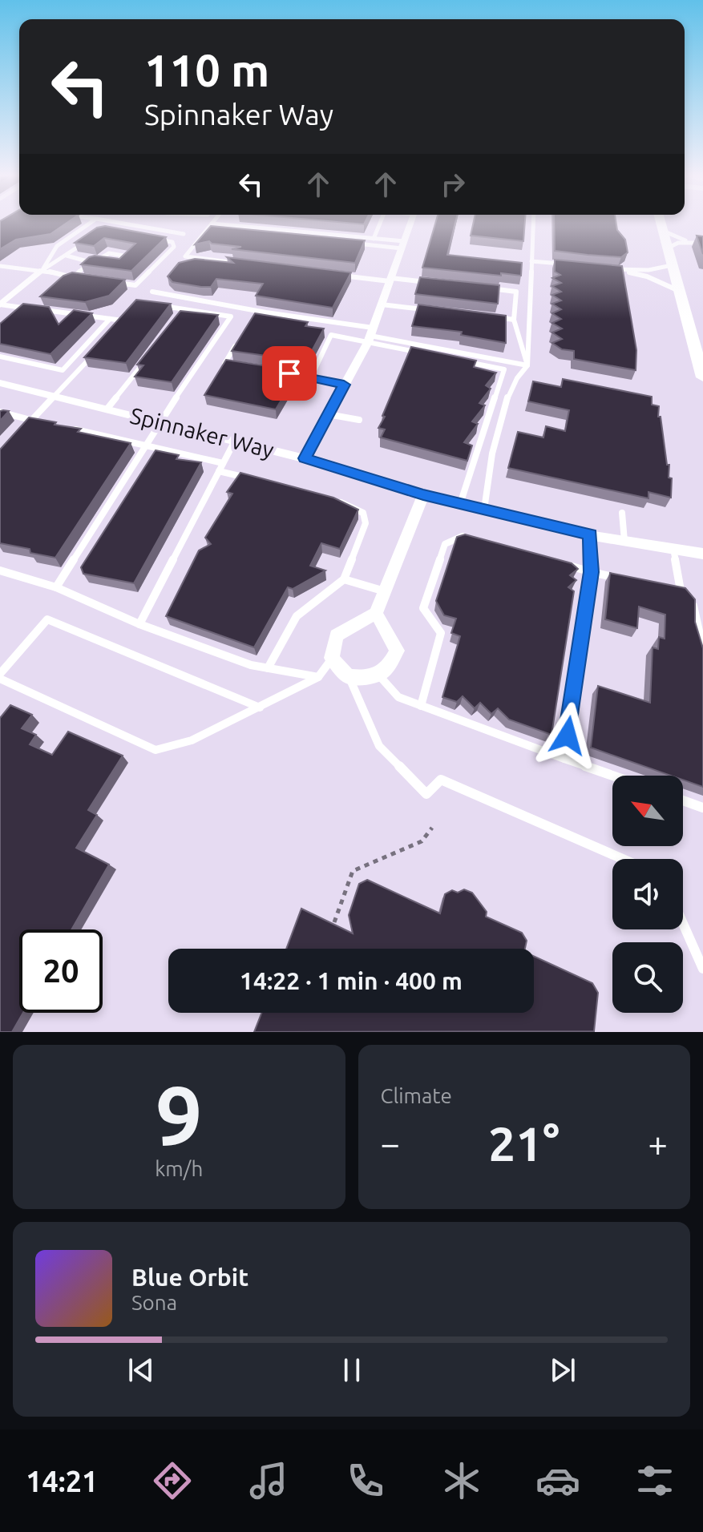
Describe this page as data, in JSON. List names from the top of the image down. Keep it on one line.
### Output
{"streets":{"street":["Spinnaker Way"]},"north":"top left","page":{"turn":["110 m","Spinnaker Way"],"limit":"20","trip":"14:22 · 1 min · 400 m","tile":[["9","km/h"],"Climate"],"heat":["−","21°","+"],"song":["Blue Orbit","Sona"],"tabs":"14:21"}}
